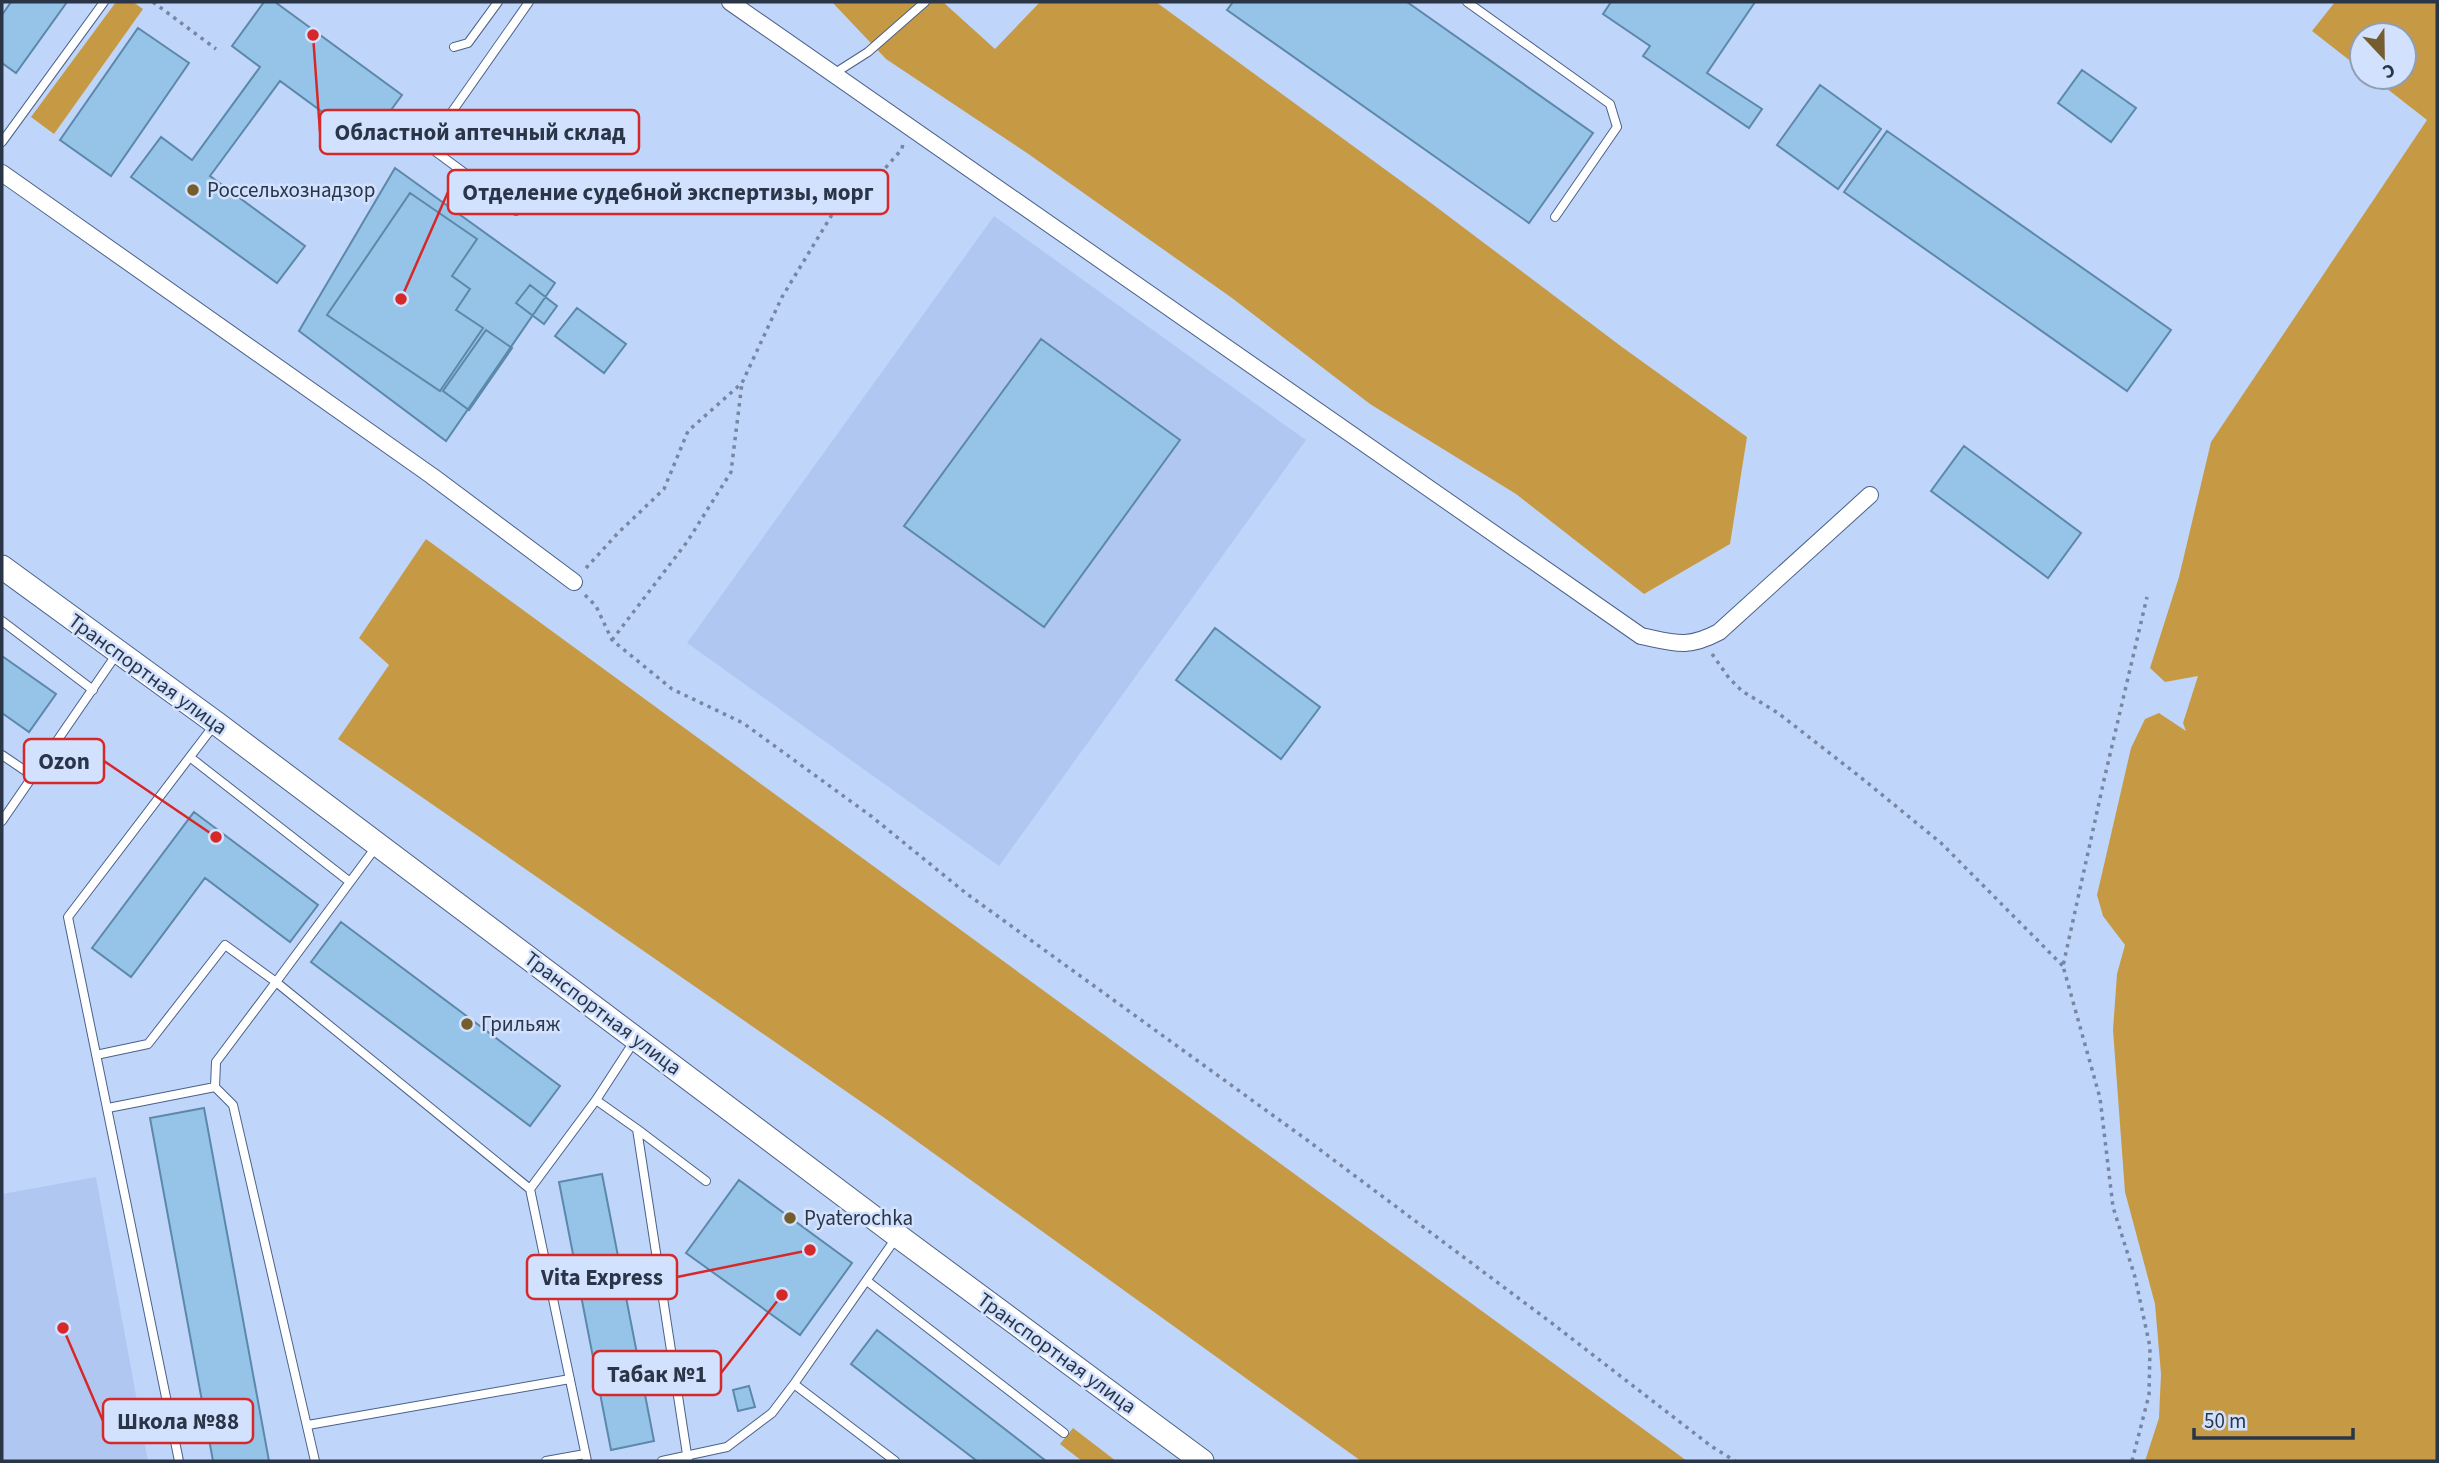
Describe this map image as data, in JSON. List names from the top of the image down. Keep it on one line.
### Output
{"streets":{"street":["Транспортная улица"]},"places":["Областной аптечный склад","Россельхознадзор","Отделение судебной экспертизы, морг","Ozon","Грильяж","Pyaterochka","Vita Express","Табак №1","Школа №88"],"scale_bar":"50 m","north":"bottom"}
